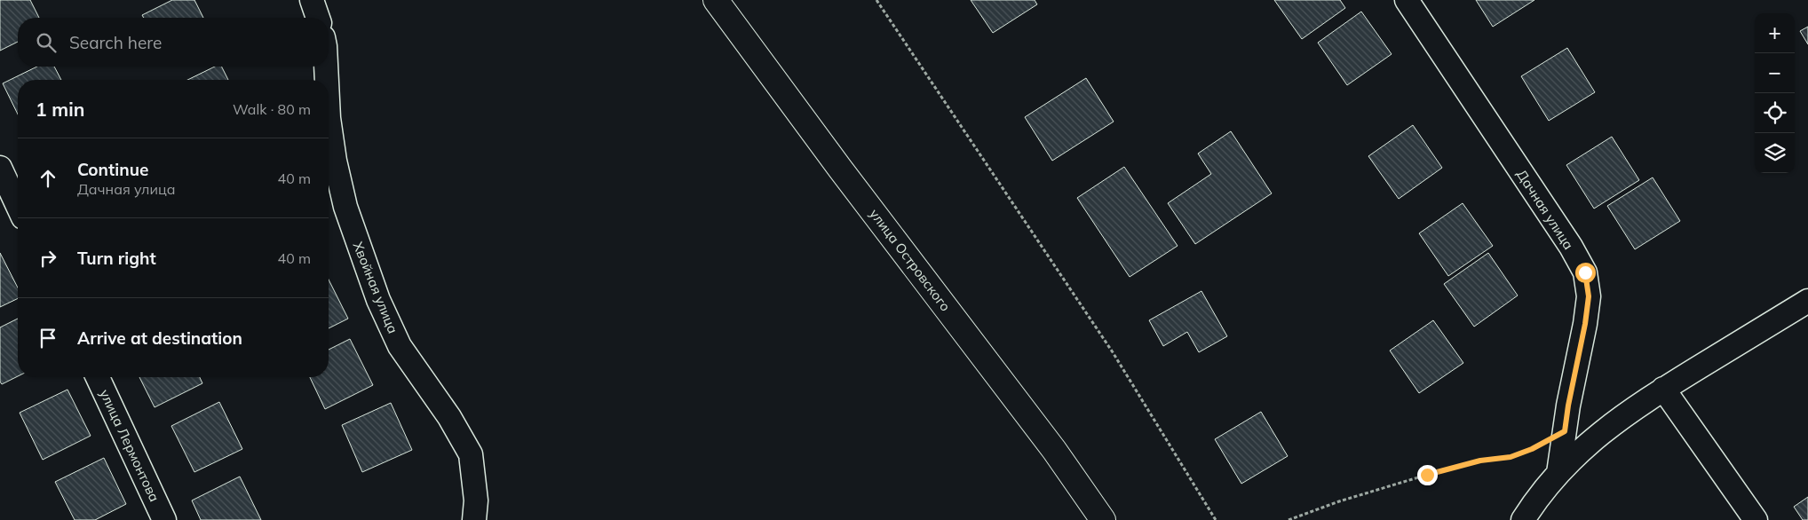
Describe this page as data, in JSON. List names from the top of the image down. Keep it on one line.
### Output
{"streets":{"street":["Дачная улица","улица Островского","Хвойная улица","улица Лермонтова"]},"page":{"map_buttons":["+","−"],"search":"Search here","heading":["1 min","Walk · 80 m"],"list":[["Continue","Дачная улица","40 m"],["Turn right","40 m"],"Arrive at destination"]}}
